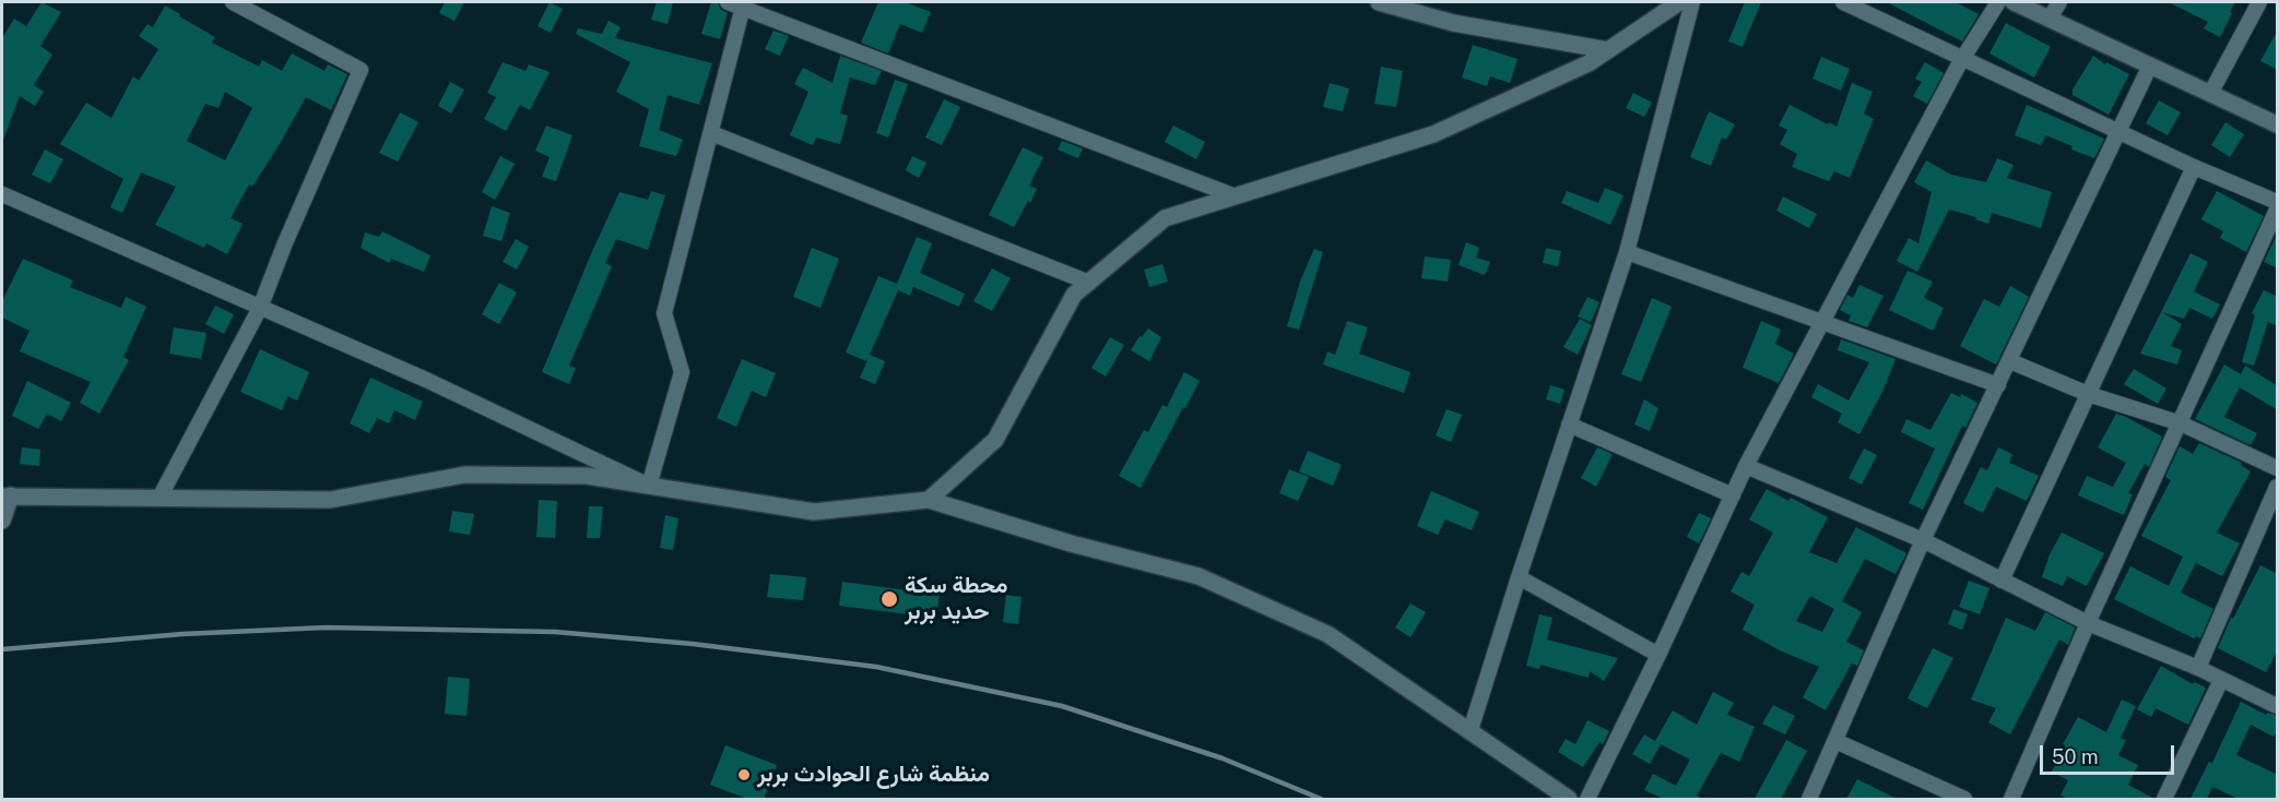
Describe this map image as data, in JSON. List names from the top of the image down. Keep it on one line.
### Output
{"places":["محطة سكة حديد بربر","منظمة شارع الحوادث بربر"],"scale_bar":"50 m"}
